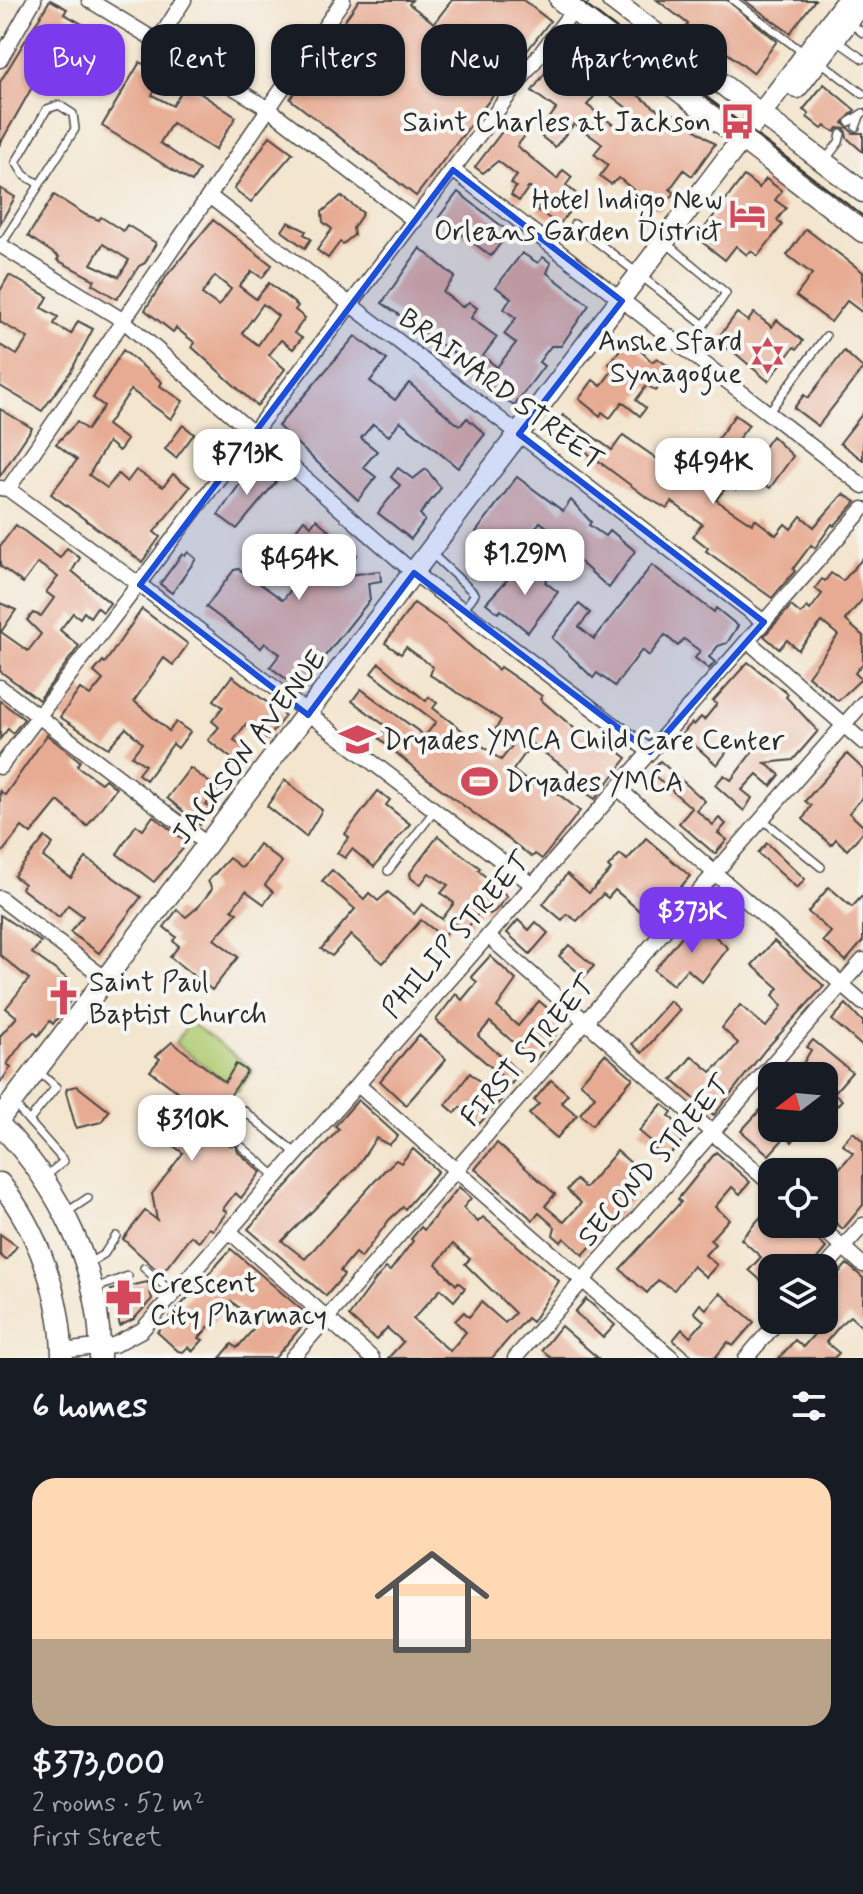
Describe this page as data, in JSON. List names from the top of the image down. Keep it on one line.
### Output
{"streets":{"street":["BRAINARD STREET","JACKSON AVENUE","PHILIP STREET","FIRST STREET","SECOND STREET"]},"crossings":[["BRAINARD STREET","JACKSON AVENUE"],["BRAINARD STREET","PHILIP STREET"]],"places":{"bus stop":["Saint Charles at Jackson"],"hotel":["Hotel Indigo New Orleans Garden District"],"synagogue":["Anshe Sfard Synagogue"],"school or university":["Dryades YMCA Child Care Center"],"sports":["Dryades YMCA"],"church":["Saint Paul Baptist Church"],"pharmacy":["Crescent City Pharmacy"]},"north":"left","page":{"chip":["Buy","Rent","Filters","New","Apartment"],"price":["$713K","$494K","$1.29M","$454K","$373K","$310K"],"heading":"6 homes","list":[{"name":"$373,000","note":"2 rooms · 52 m² · First Street"}]}}
